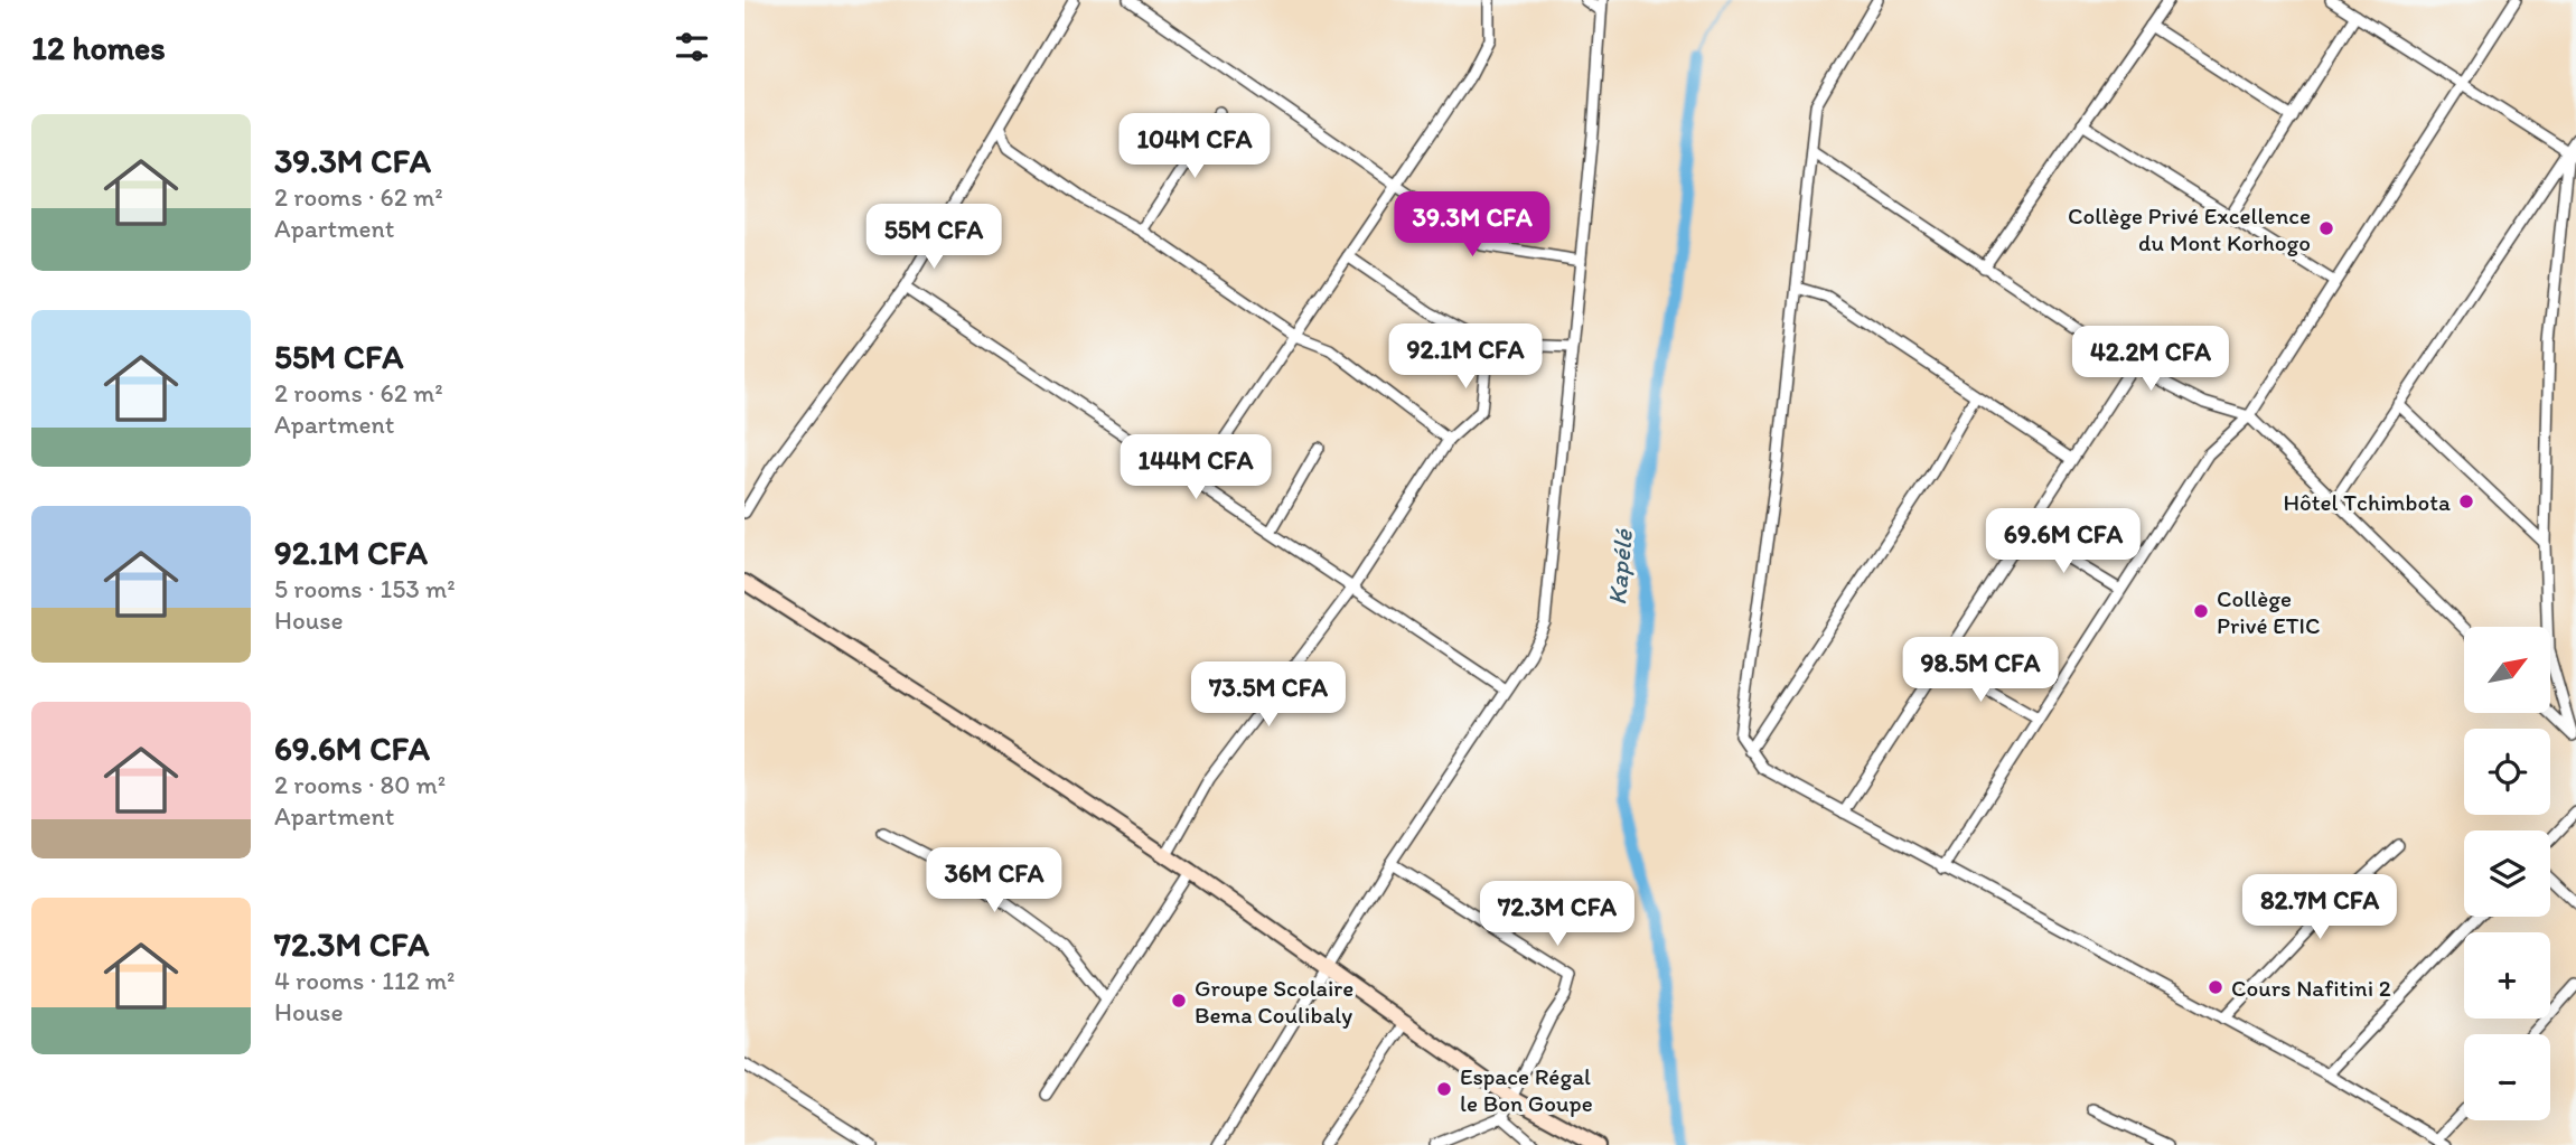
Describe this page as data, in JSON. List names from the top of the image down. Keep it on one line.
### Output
{"water":["Kapélé"],"places":["Collège Privé Excellence du Mont Korhogo","Hôtel Tchimbota","Collège Privé ETIC","Cours Nafitini 2","Groupe Scolaire Bema Coulibaly","Espace Régal le Bon Goupe"],"north":"top right","page":{"heading":"12 homes","list":[{"name":"39.3M CFA","note":"2 rooms · 62 m² · Apartment"},{"name":"55M CFA","note":"2 rooms · 62 m² · Apartment"},{"name":"92.1M CFA","note":"5 rooms · 153 m² · House"},{"name":"69.6M CFA","note":"2 rooms · 80 m² · Apartment"},{"name":"72.3M CFA","note":"4 rooms · 112 m² · House"}],"price":["104M CFA","39.3M CFA","55M CFA","92.1M CFA","42.2M CFA","144M CFA","69.6M CFA","98.5M CFA","73.5M CFA","36M CFA","82.7M CFA","72.3M CFA"],"map_buttons":["+","−"]}}
